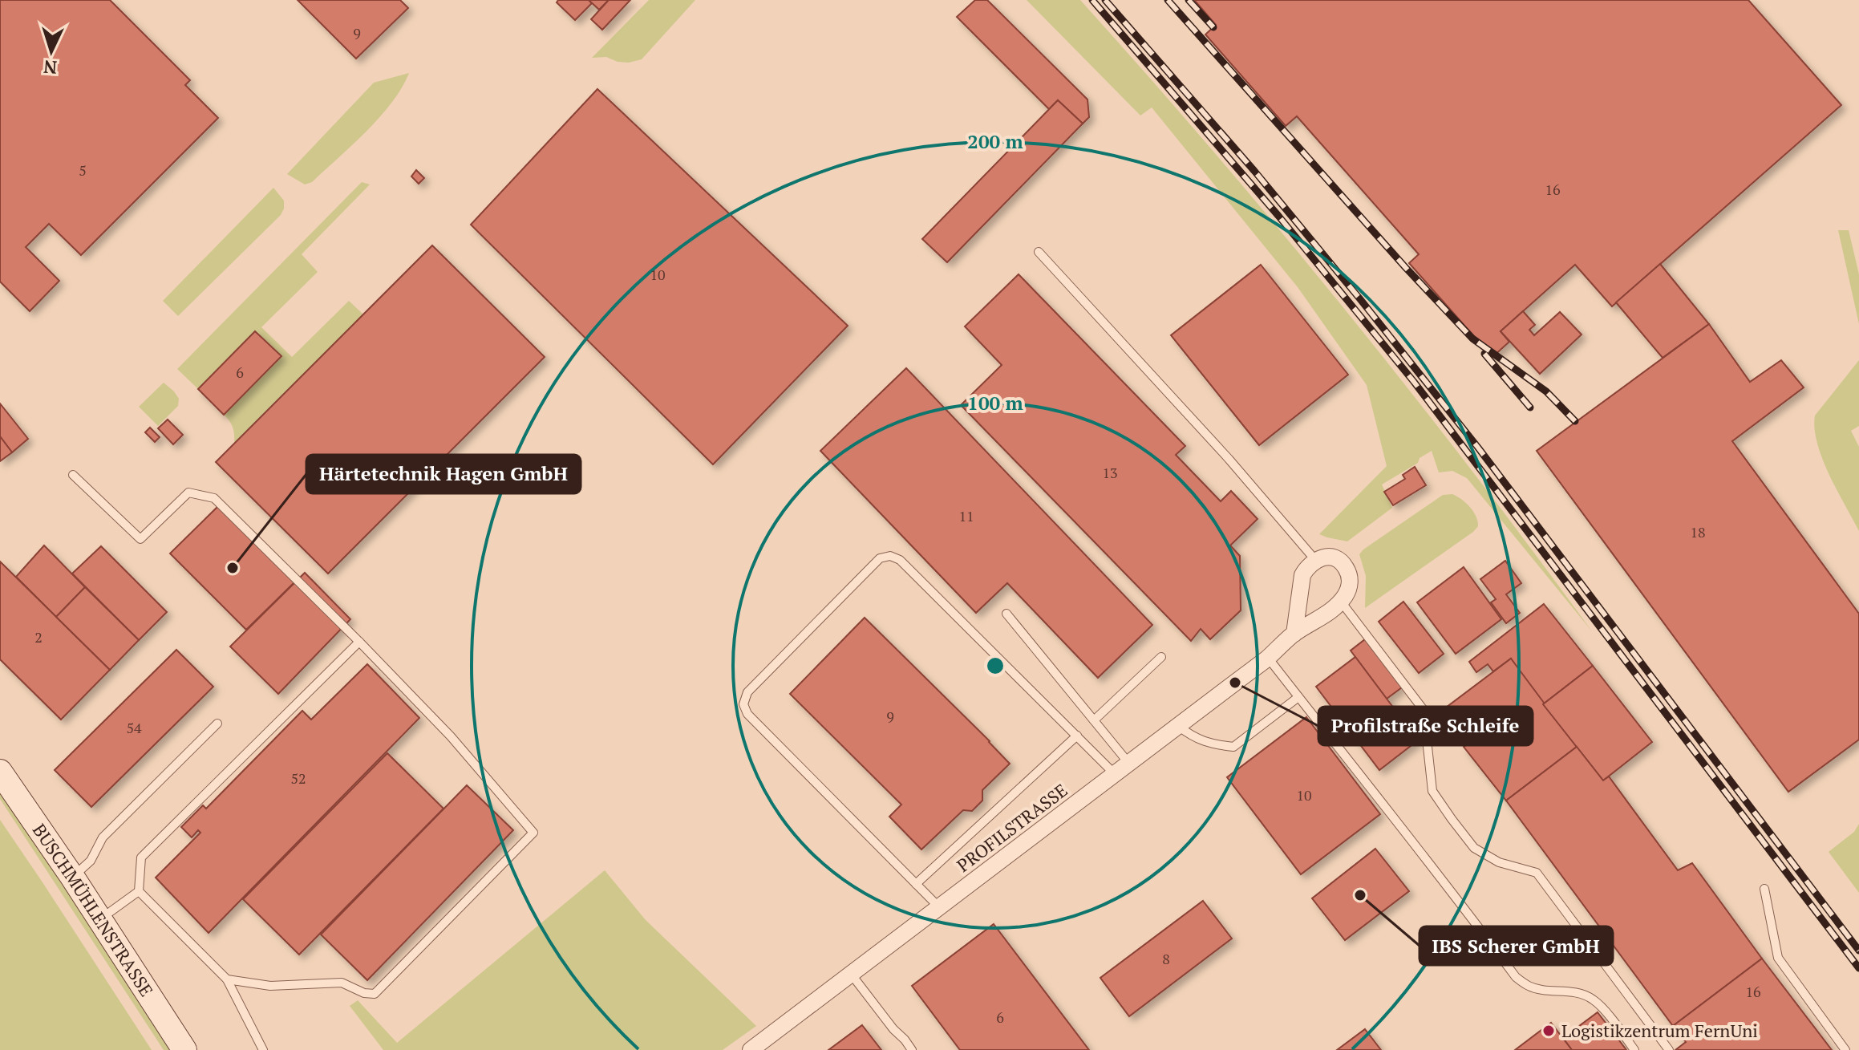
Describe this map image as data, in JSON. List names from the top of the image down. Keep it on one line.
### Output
{"streets":{"street":["PROFILSTRASSE","BUSCHMÜHLENSTRASSE"]},"places":["Härtetechnik Hagen GmbH","Profilstraße Schleife","IBS Scherer GmbH","Logistikzentrum FernUni"],"house_numbers":["9","5","16","10","6","13","11","18","2","9","54","52","10","8","16","6"],"north":"bottom","rings":["200 m","100 m"]}
